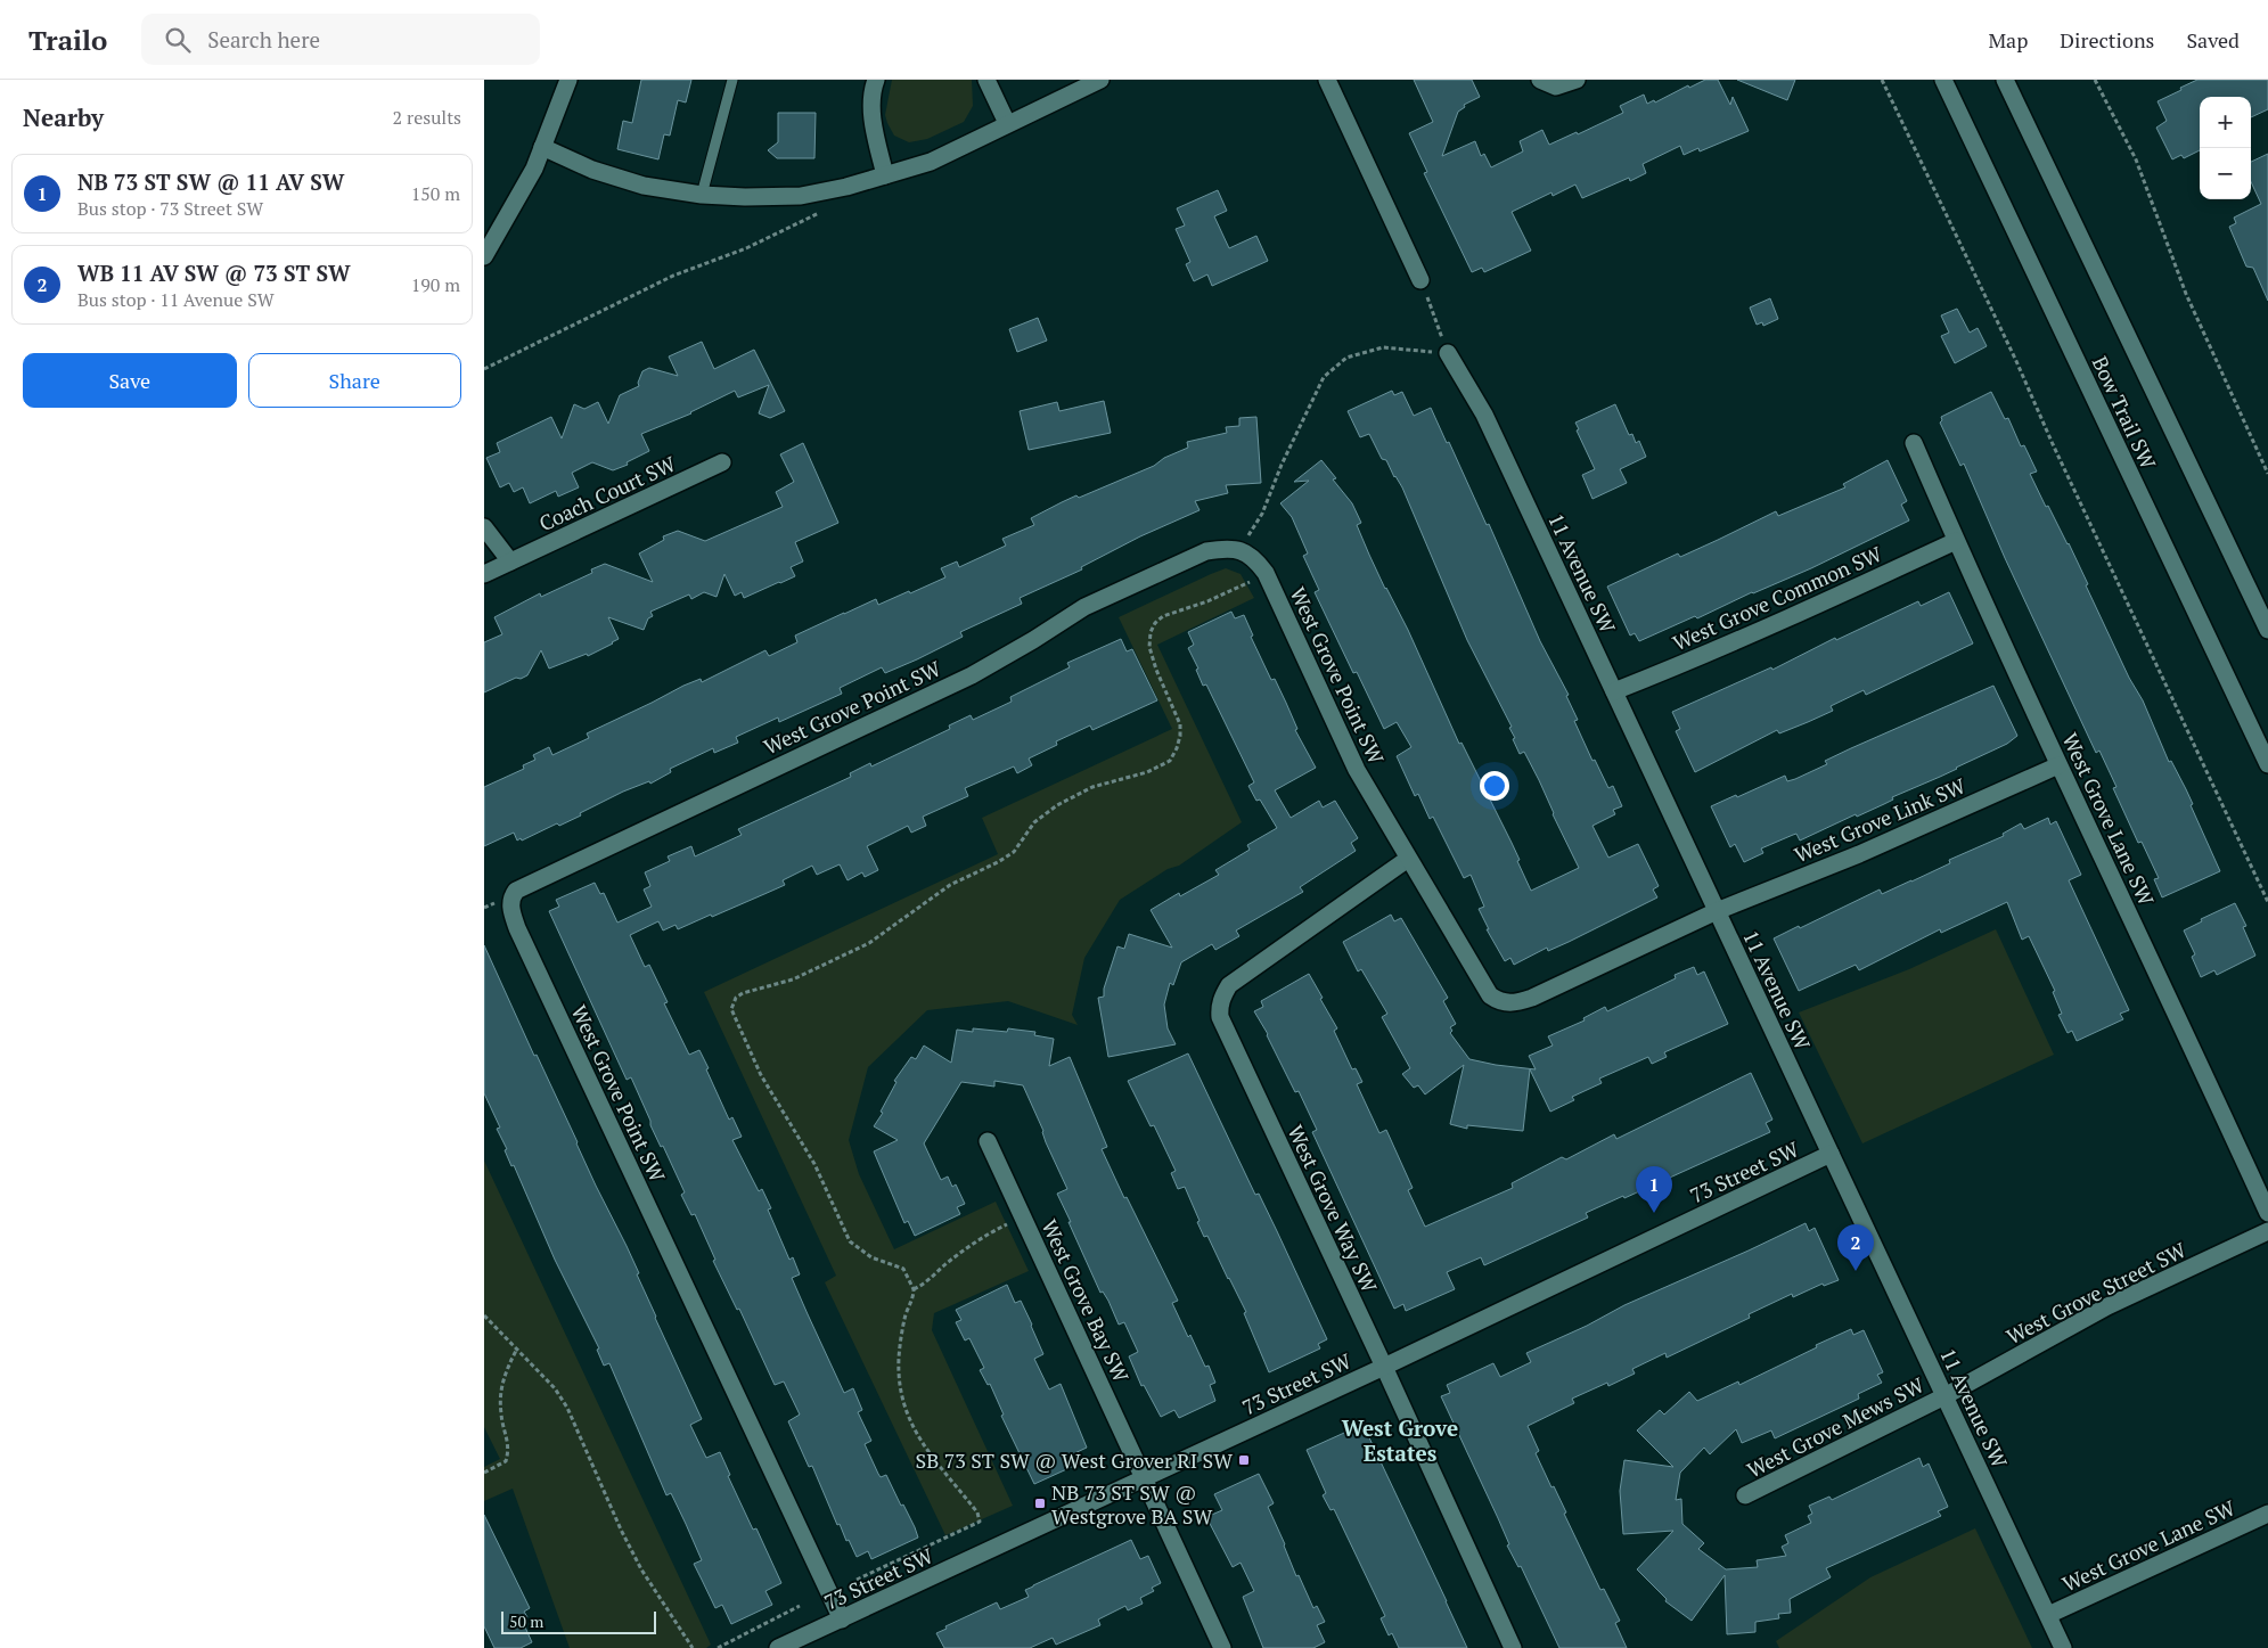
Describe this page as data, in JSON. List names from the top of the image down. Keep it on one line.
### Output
{"streets":{"street":["Bow Trail SW","Coach Court SW","11 Avenue SW","West Grove Common SW","West Grove Point SW","West Grove Lane SW","West Grove Link SW","73 Street SW","West Grove Way SW","West Grove Street SW","West Grove Bay SW","West Grove Mews SW"]},"crossings":[["11 Avenue SW","West Grove Common SW"],["11 Avenue SW","West Grove Point SW"],["11 Avenue SW","West Grove Lane SW"],["11 Avenue SW","West Grove Link SW"],["11 Avenue SW","73 Street SW"],["11 Avenue SW","West Grove Street SW"],["11 Avenue SW","West Grove Mews SW"],["West Grove Common SW","West Grove Lane SW"],["West Grove Point SW","West Grove Link SW"],["West Grove Point SW","73 Street SW"],["West Grove Point SW","West Grove Way SW"],["West Grove Lane SW","West Grove Link SW"],["73 Street SW","West Grove Way SW"],["73 Street SW","West Grove Bay SW"],["West Grove Street SW","West Grove Mews SW"]],"districts":["West Grove Estates"],"places":{"transit":["SB 73 ST SW @ West Grover RI SW","NB 73 ST SW @ Westgrove BA SW"]},"scale_bar":"50 m","page":{"header":"Trailo","search":"Search here","nav":["Map","Directions","Saved"],"heading":["Nearby","2 results"],"map_buttons":["+","−"],"list":[{"mark":"1","name":"NB 73 ST SW @ 11 AV SW","note":"Bus stop · 73 Street SW","value":"150 m"},{"mark":"2","name":"WB 11 AV SW @ 73 ST SW","note":"Bus stop · 11 Avenue SW","value":"190 m"}],"buttons":["Save","Share"],"pins":["1","2"],"scale":"50 m"}}
